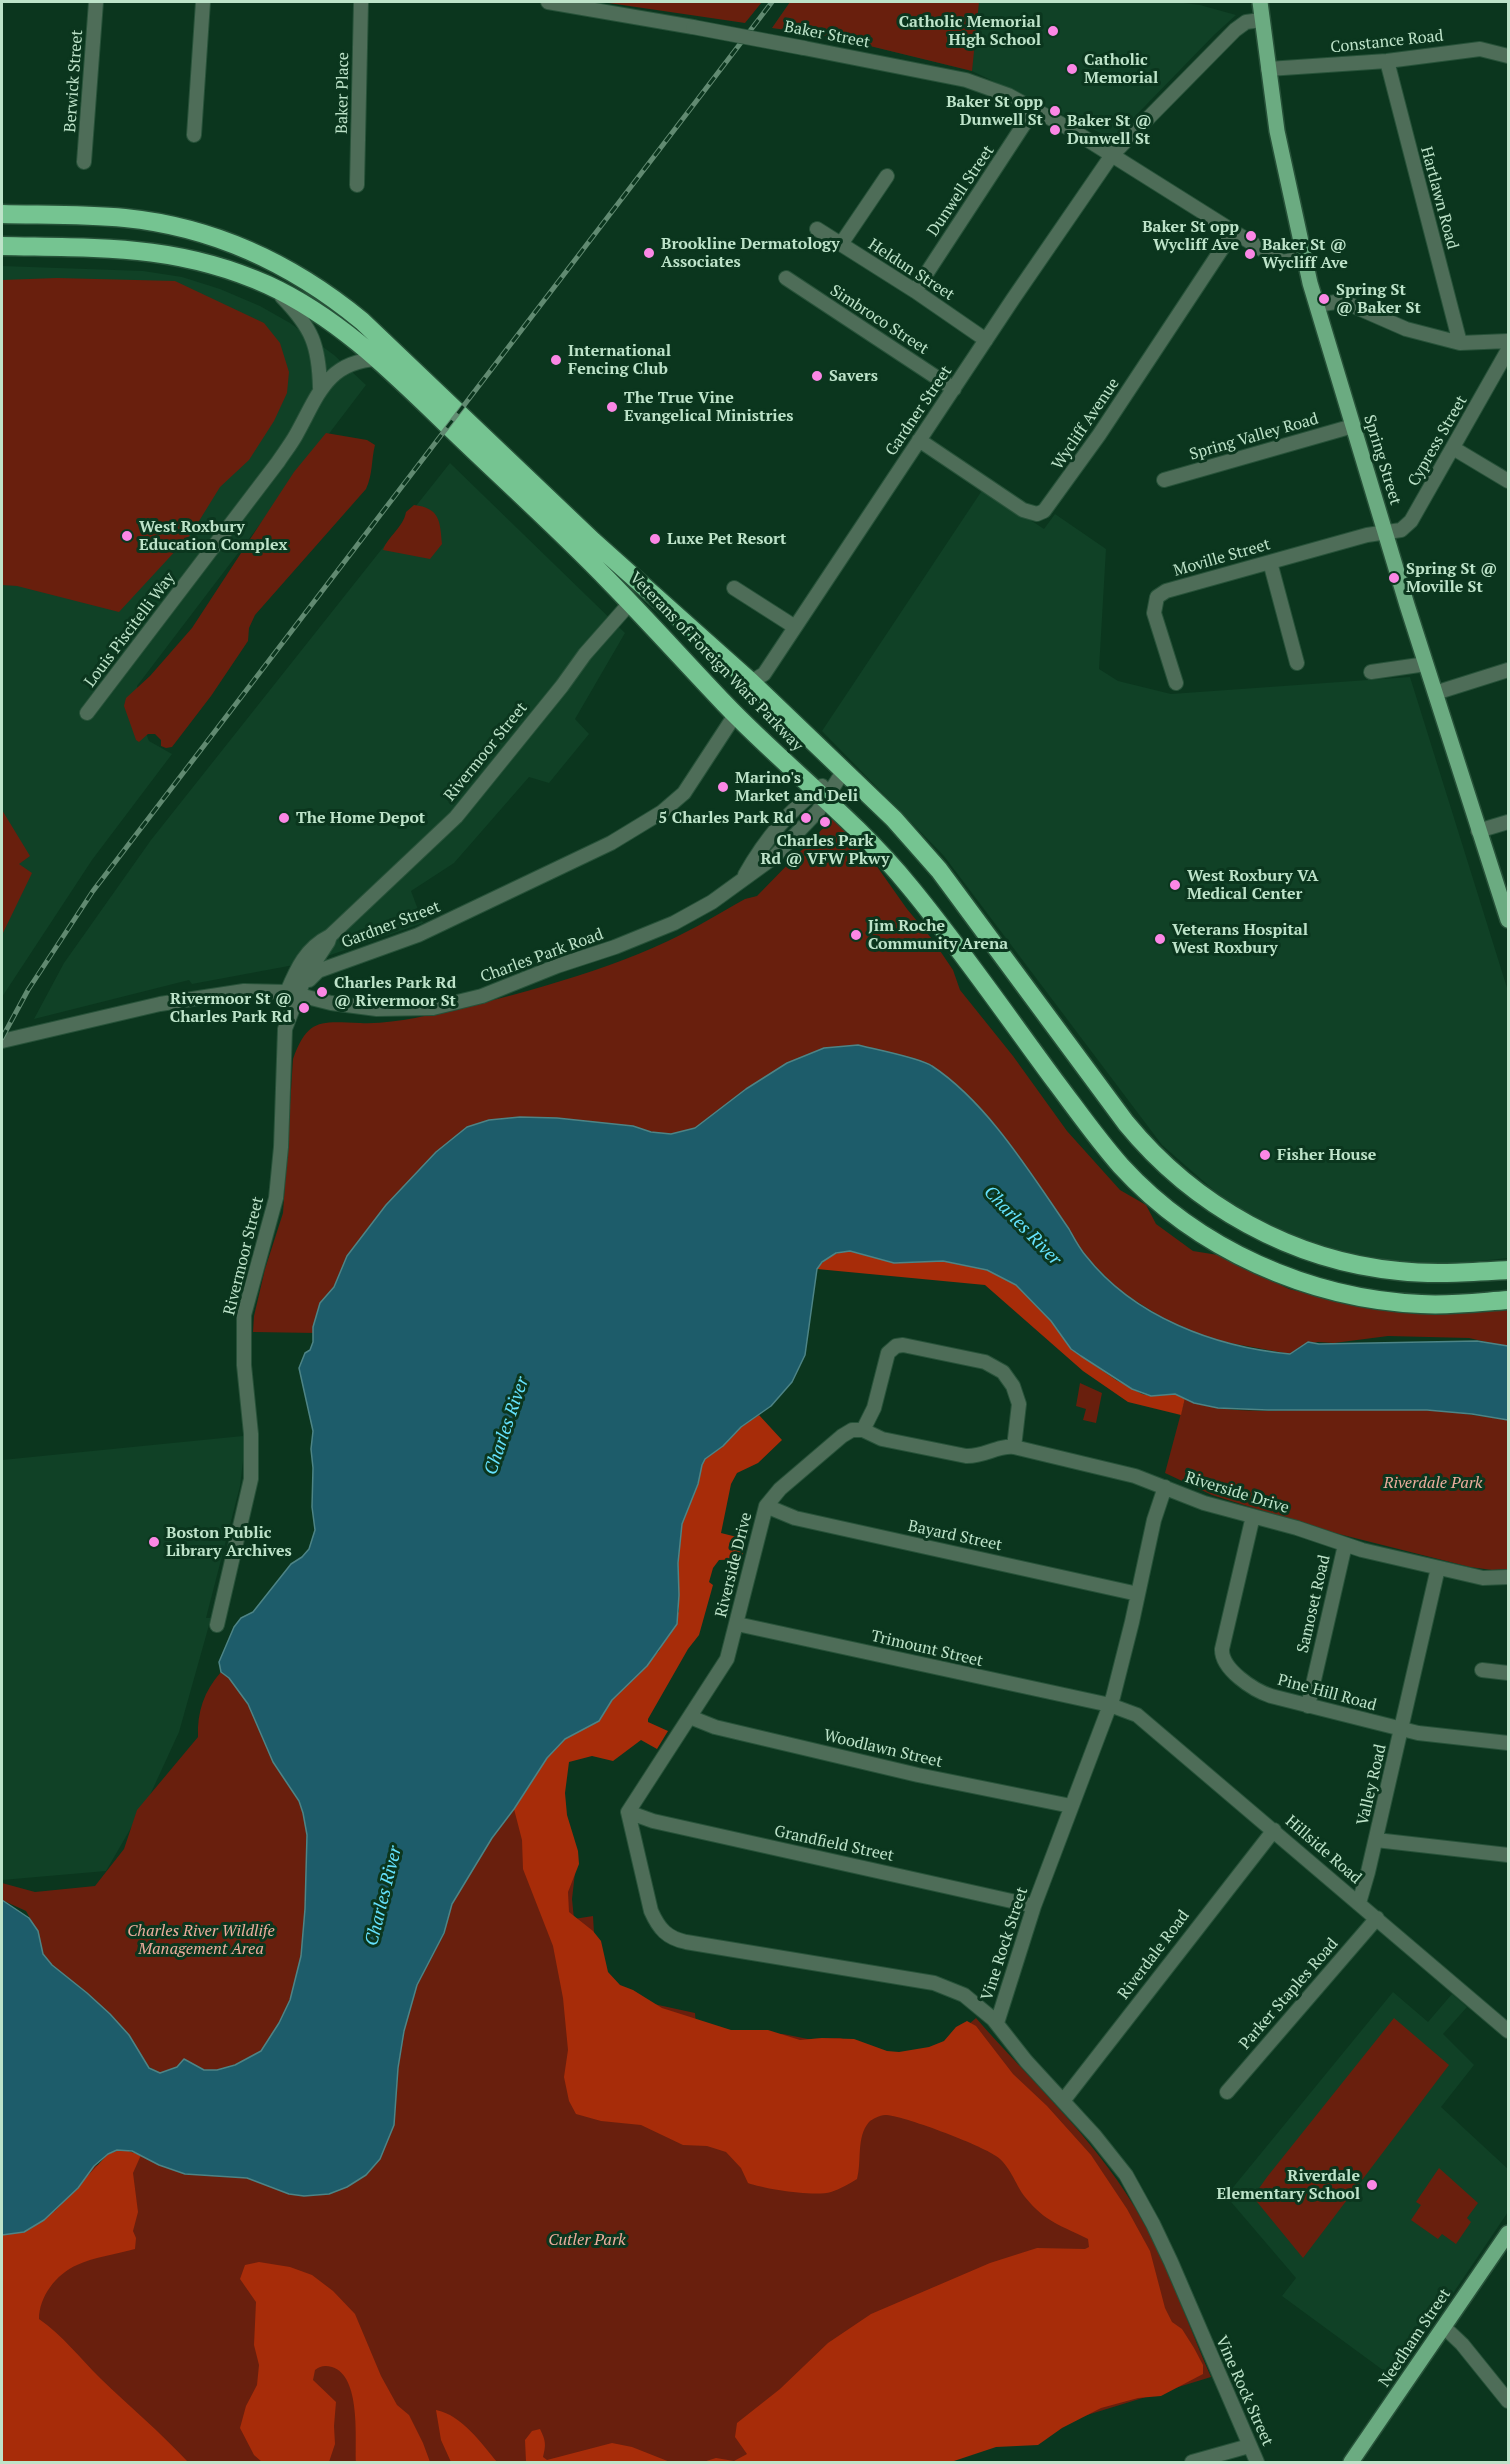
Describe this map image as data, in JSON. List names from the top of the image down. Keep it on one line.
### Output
{"streets":{"highway":["Veterans of Foreign Wars Parkway"],"main road":["Spring Street","Needham Street"],"street":["Baker Street","Constance Road","Berwick Street","Baker Place","Dunwell Street","Hartlawn Road","Heldun Street","Simbroco Street","Gardner Street","Wycliff Avenue","Spring Valley Road","Cypress Street","Moville Street","Louis Piscitelli Way","Rivermoor Street","Charles Park Road","Riverside Drive","Bayard Street","Samoset Road","Trimount Street","Pine Hill Road","Woodlawn Street","Valley Road","Grandfield Street","Hillside Road","Vine Rock Street","Riverdale Road","Parker Staples Road"]},"crossings":[["Baker Street","Dunwell Street"],["Baker Street","Gardner Street"],["Baker Street","Wycliff Avenue"],["Baker Street","Spring Street"],["Constance Road","Hartlawn Road"],["Constance Road","Spring Street"],["Dunwell Street","Heldun Street"],["Heldun Street","Gardner Street"],["Simbroco Street","Gardner Street"],["Gardner Street","Wycliff Avenue"],["Gardner Street","Spring Street"],["Gardner Street","Veterans of Foreign Wars Parkway"],["Gardner Street","Rivermoor Street"],["Gardner Street","Charles Park Road"],["Spring Valley Road","Spring Street"],["Cypress Street","Spring Street"],["Cypress Street","Moville Street"],["Spring Street","Moville Street"],["Louis Piscitelli Way","Veterans of Foreign Wars Parkway"],["Veterans of Foreign Wars Parkway","Rivermoor Street"],["Veterans of Foreign Wars Parkway","Charles Park Road"],["Rivermoor Street","Charles Park Road"],["Riverside Drive","Bayard Street"],["Riverside Drive","Samoset Road"],["Riverside Drive","Trimount Street"],["Riverside Drive","Pine Hill Road"],["Riverside Drive","Woodlawn Street"],["Riverside Drive","Valley Road"],["Riverside Drive","Grandfield Street"],["Riverside Drive","Vine Rock Street"],["Bayard Street","Vine Rock Street"],["Samoset Road","Pine Hill Road"],["Trimount Street","Hillside Road"],["Trimount Street","Vine Rock Street"],["Pine Hill Road","Valley Road"],["Woodlawn Street","Vine Rock Street"],["Valley Road","Hillside Road"],["Grandfield Street","Vine Rock Street"],["Hillside Road","Vine Rock Street"],["Hillside Road","Riverdale Road"],["Hillside Road","Parker Staples Road"],["Vine Rock Street","Riverdale Road"]],"water":["Charles River"],"parks":["Riverdale Park","Charles River Wildlife Management Area","Cutler Park"],"places":["Catholic Memorial High School","Catholic Memorial","Baker St opp Dunwell St","Baker St @ Dunwell St","Baker St opp Wycliff Ave","Brookline Dermatology Associates","Baker St @ Wycliff Ave","Spring St @ Baker St","International Fencing Club","Savers","The True Vine Evangelical Ministries","West Roxbury Education Complex","Luxe Pet Resort","Spring St @ Moville St","Marino's Market and Deli","The Home Depot","5 Charles Park Rd","Charles Park Rd @ VFW Pkwy","West Roxbury VA Medical Center","Jim Roche Community Arena","Veterans Hospital West Roxbury","Charles Park Rd @ Rivermoor St","Rivermoor St @ Charles Park Rd","Fisher House","Boston Public Library Archives","Riverdale Elementary School"]}
